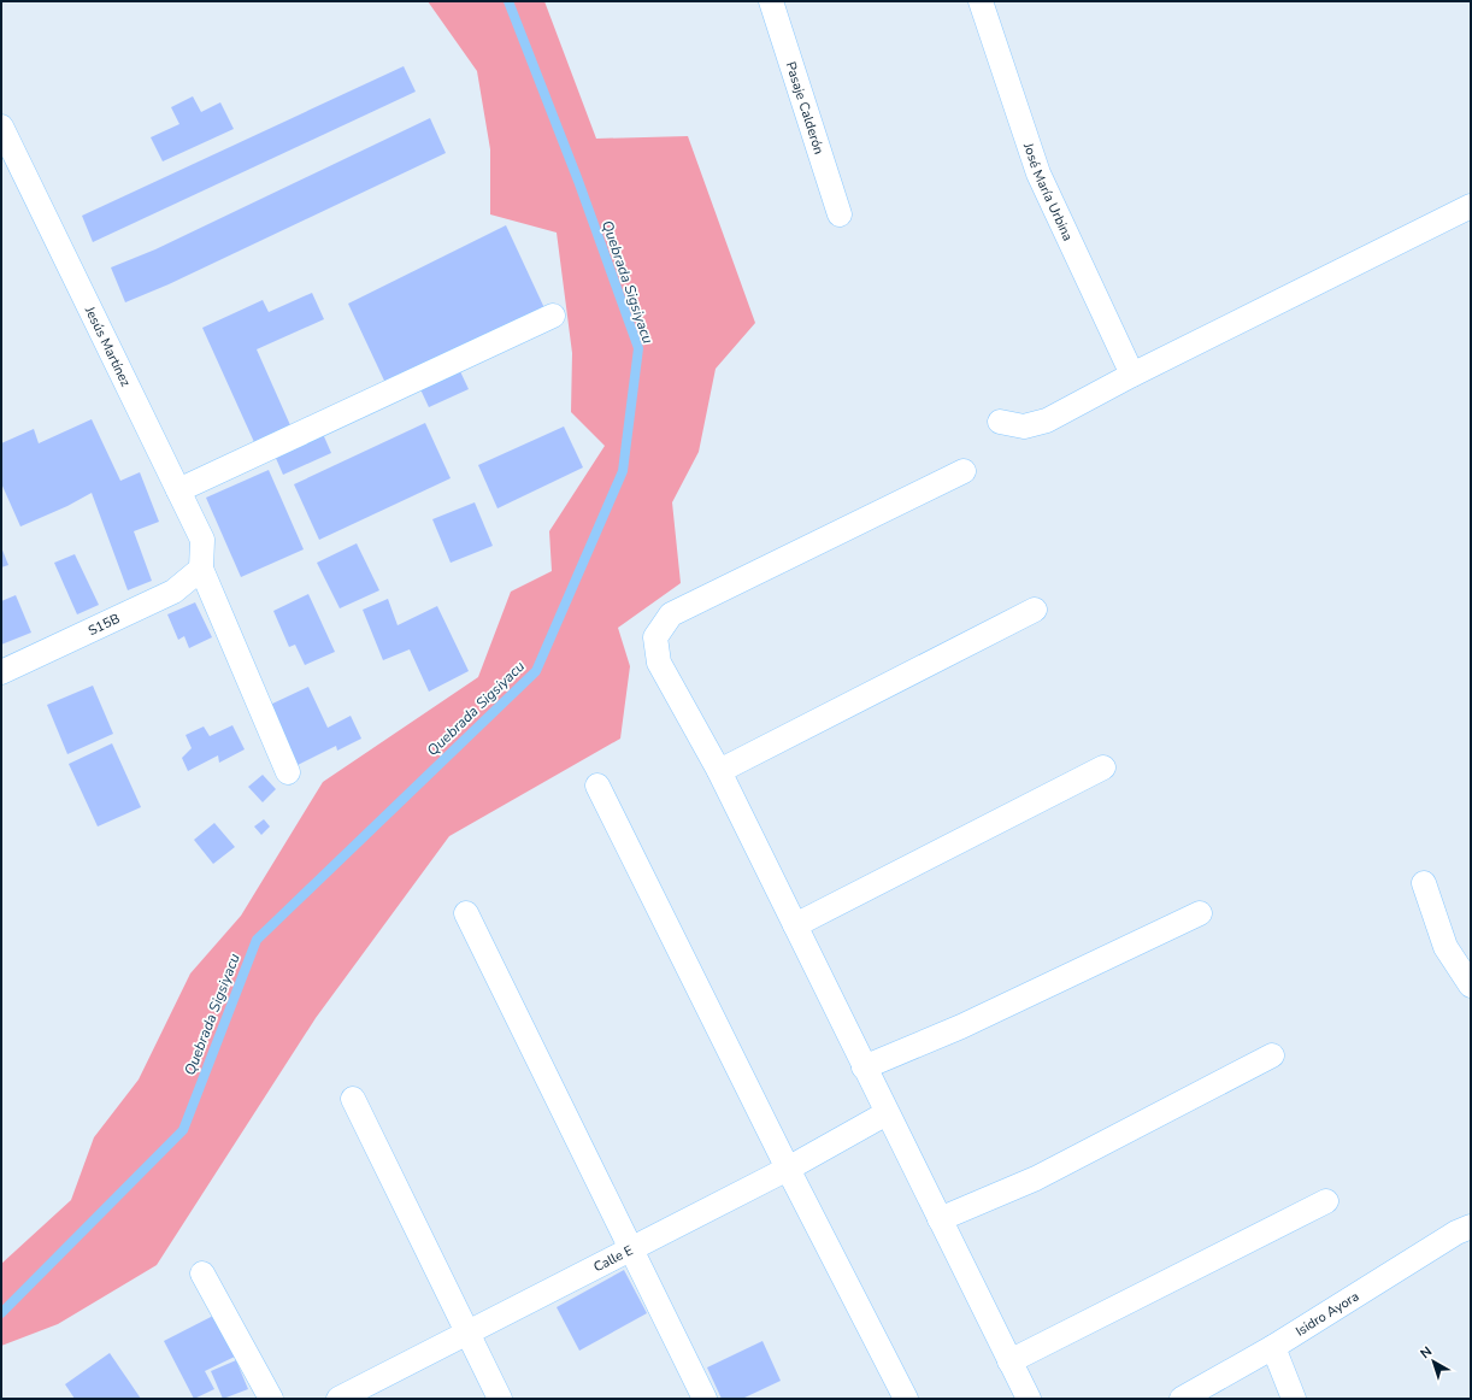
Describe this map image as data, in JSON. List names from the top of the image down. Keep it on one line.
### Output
{"streets":{"street":["Pasaje Calderón","José María Urbina","Jesús Martínez","S15B","Calle E","Isidro Ayora"]},"crossings":[["Jesús Martínez","S15B"]],"water":["Quebrada Sigsiyacu"],"north":"top left"}
